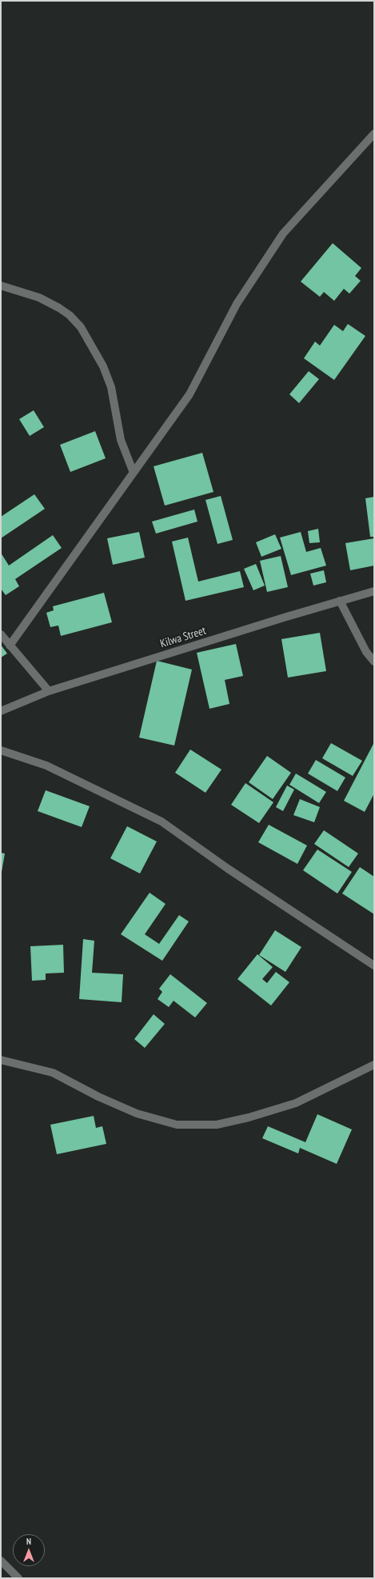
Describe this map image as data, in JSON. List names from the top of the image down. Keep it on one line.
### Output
{"streets":{"street":["Kilwa Street"]},"north":"top"}
